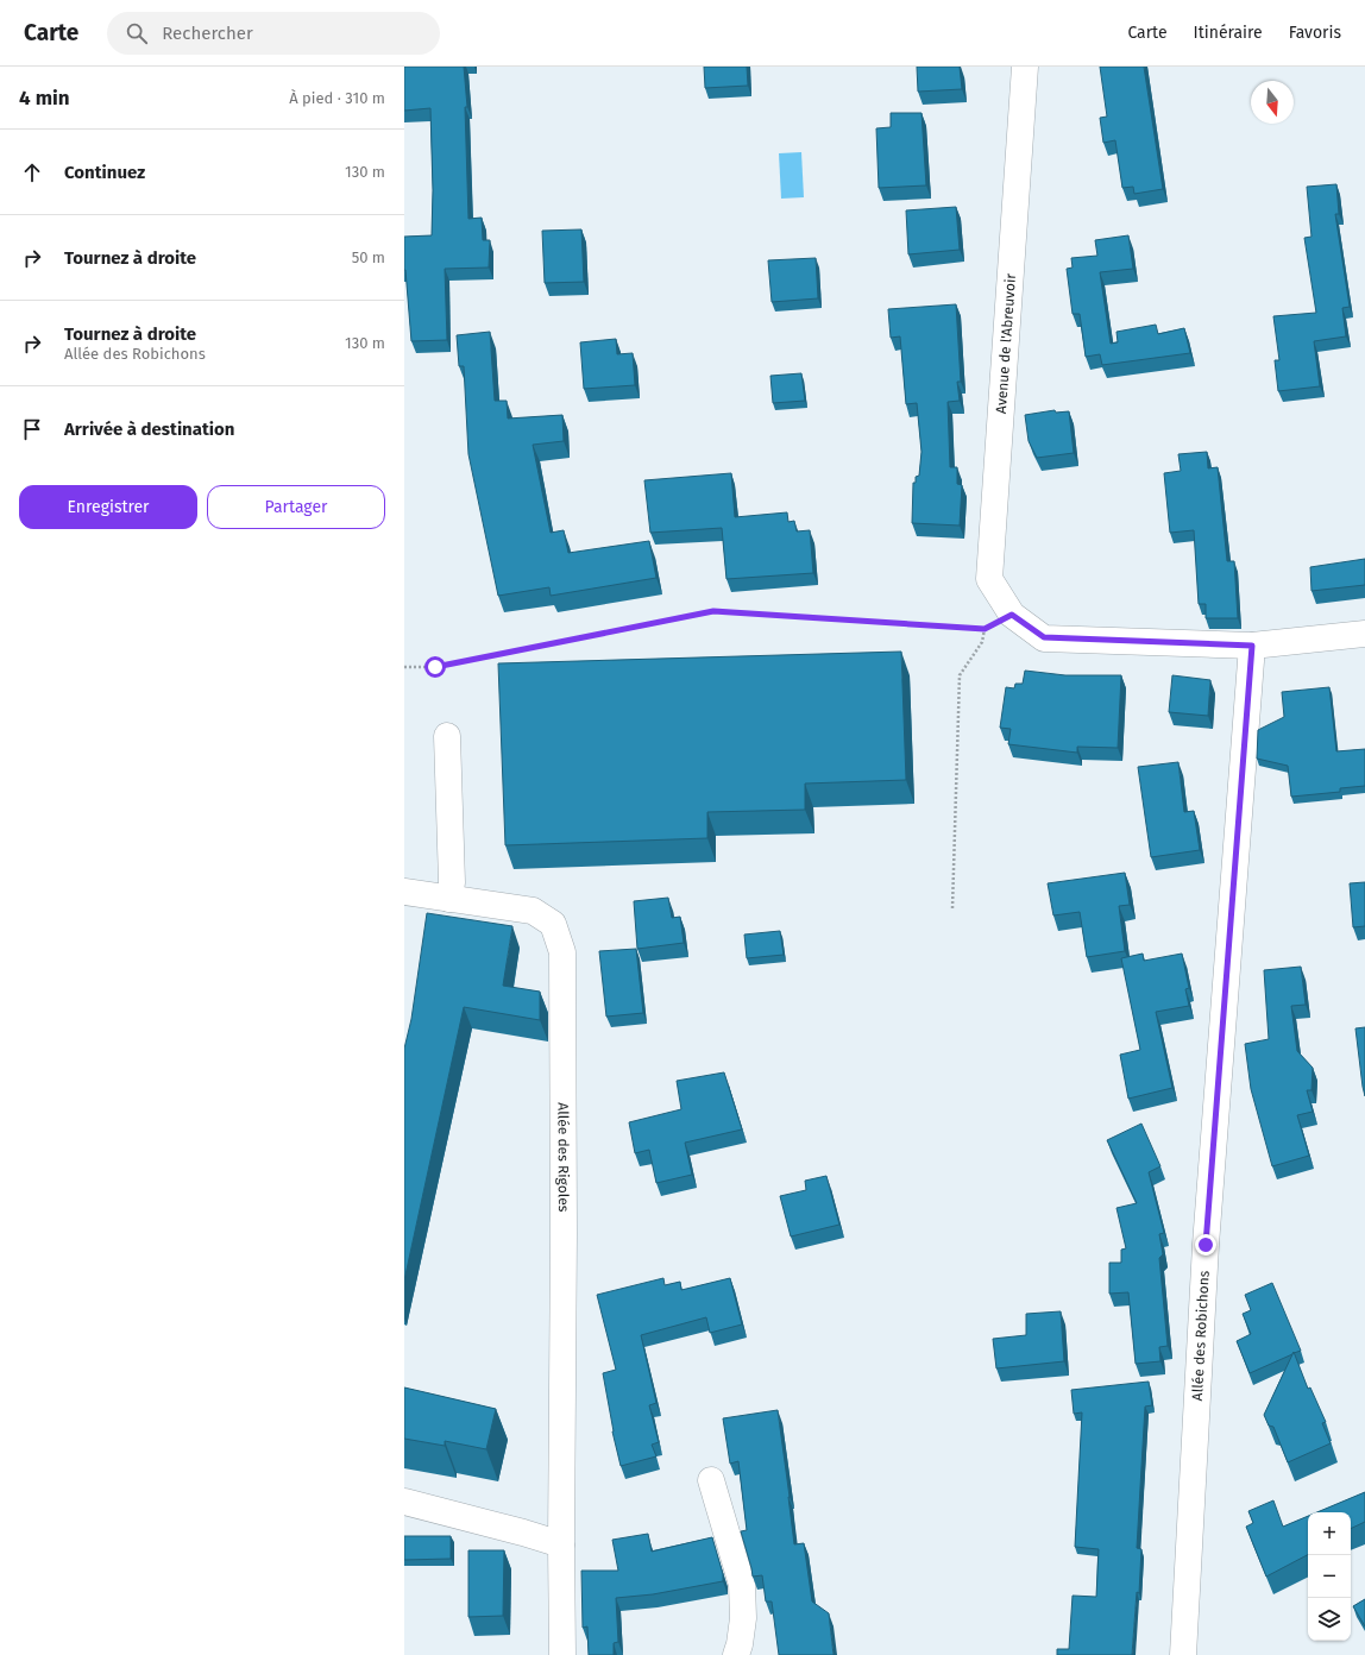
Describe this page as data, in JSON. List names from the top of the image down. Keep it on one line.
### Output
{"streets":{"street":["Avenue de l'Abreuvoir","Allée des Rigoles","Allée des Robichons"]},"north":"bottom","page":{"header":"Carte","search":"Rechercher","nav":["Carte","Itinéraire","Favoris"],"heading":["4 min","À pied · 310 m"],"list":[["Continuez","130 m"],["Tournez à droite","50 m"],["Tournez à droite","Allée des Robichons","130 m"],"Arrivée à destination"],"buttons":["Enregistrer","Partager"],"map_buttons":["+","−"]}}
